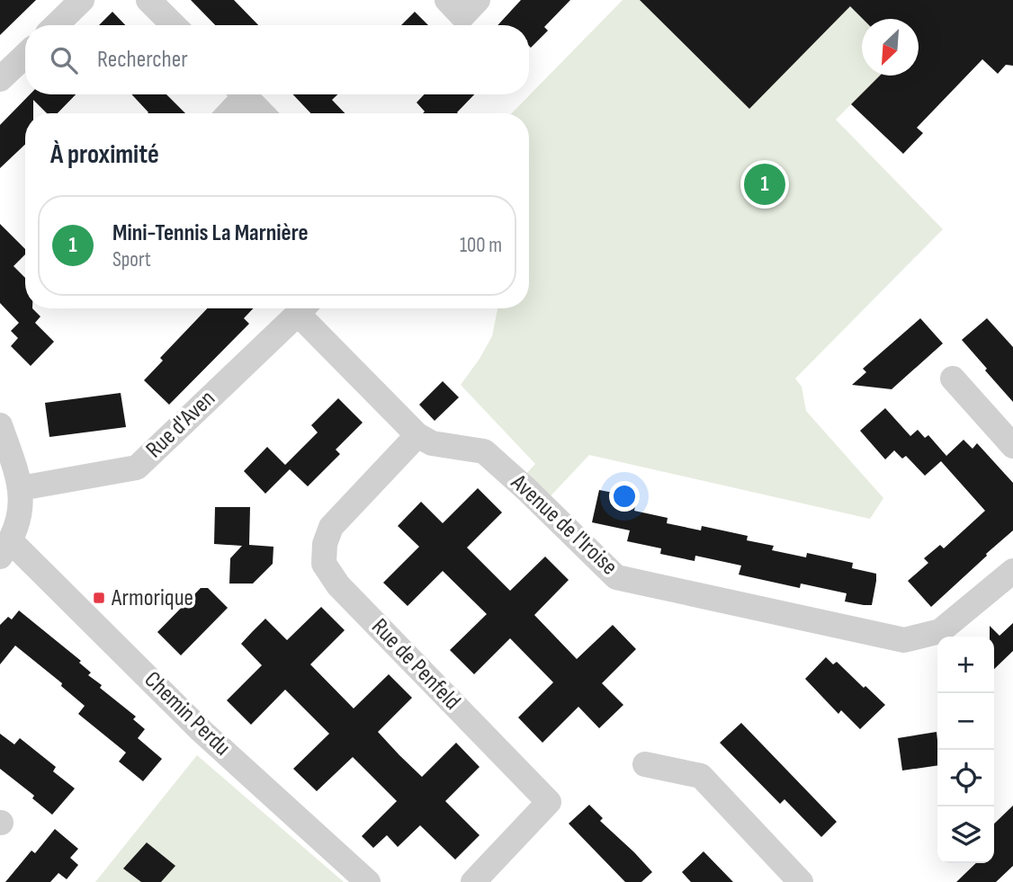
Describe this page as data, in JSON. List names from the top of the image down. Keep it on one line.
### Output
{"streets":{"street":["Rue d'Aven","Avenue de l'Iroise","Rue de Penfeld","Chemin Perdu"]},"crossings":[["Avenue de l'Iroise","Rue de Penfeld"]],"places":{"transit":["Armorique"]},"north":"bottom left","page":{"search":"Rechercher","heading":"À proximité","pins":"1","list":[{"mark":"1","name":"Mini-Tennis La Marnière","note":"Sport","value":"100 m"}],"map_buttons":["+","−"]}}
